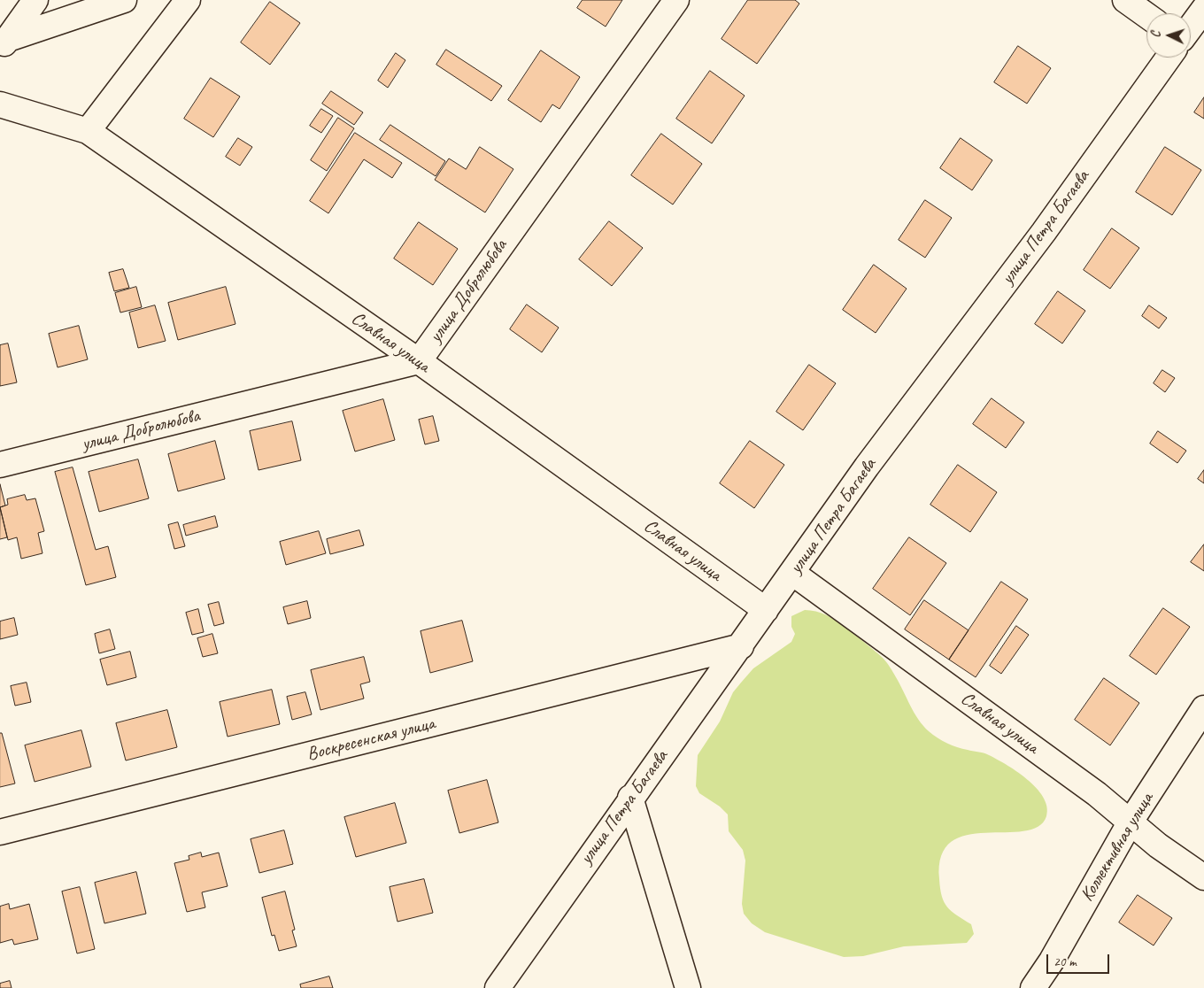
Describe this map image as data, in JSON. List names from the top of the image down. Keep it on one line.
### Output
{"streets":{"street":["улица Петра Багаева","улица Добролюбова","Славная улица","Воскресенская улица","Коллективная улица"]},"crossings":[["улица Петра Багаева","Славная улица"],["улица Петра Багаева","Воскресенская улица"],["улица Добролюбова","Славная улица"],["Славная улица","Коллективная улица"]],"scale_bar":"20 m","north":"left"}
